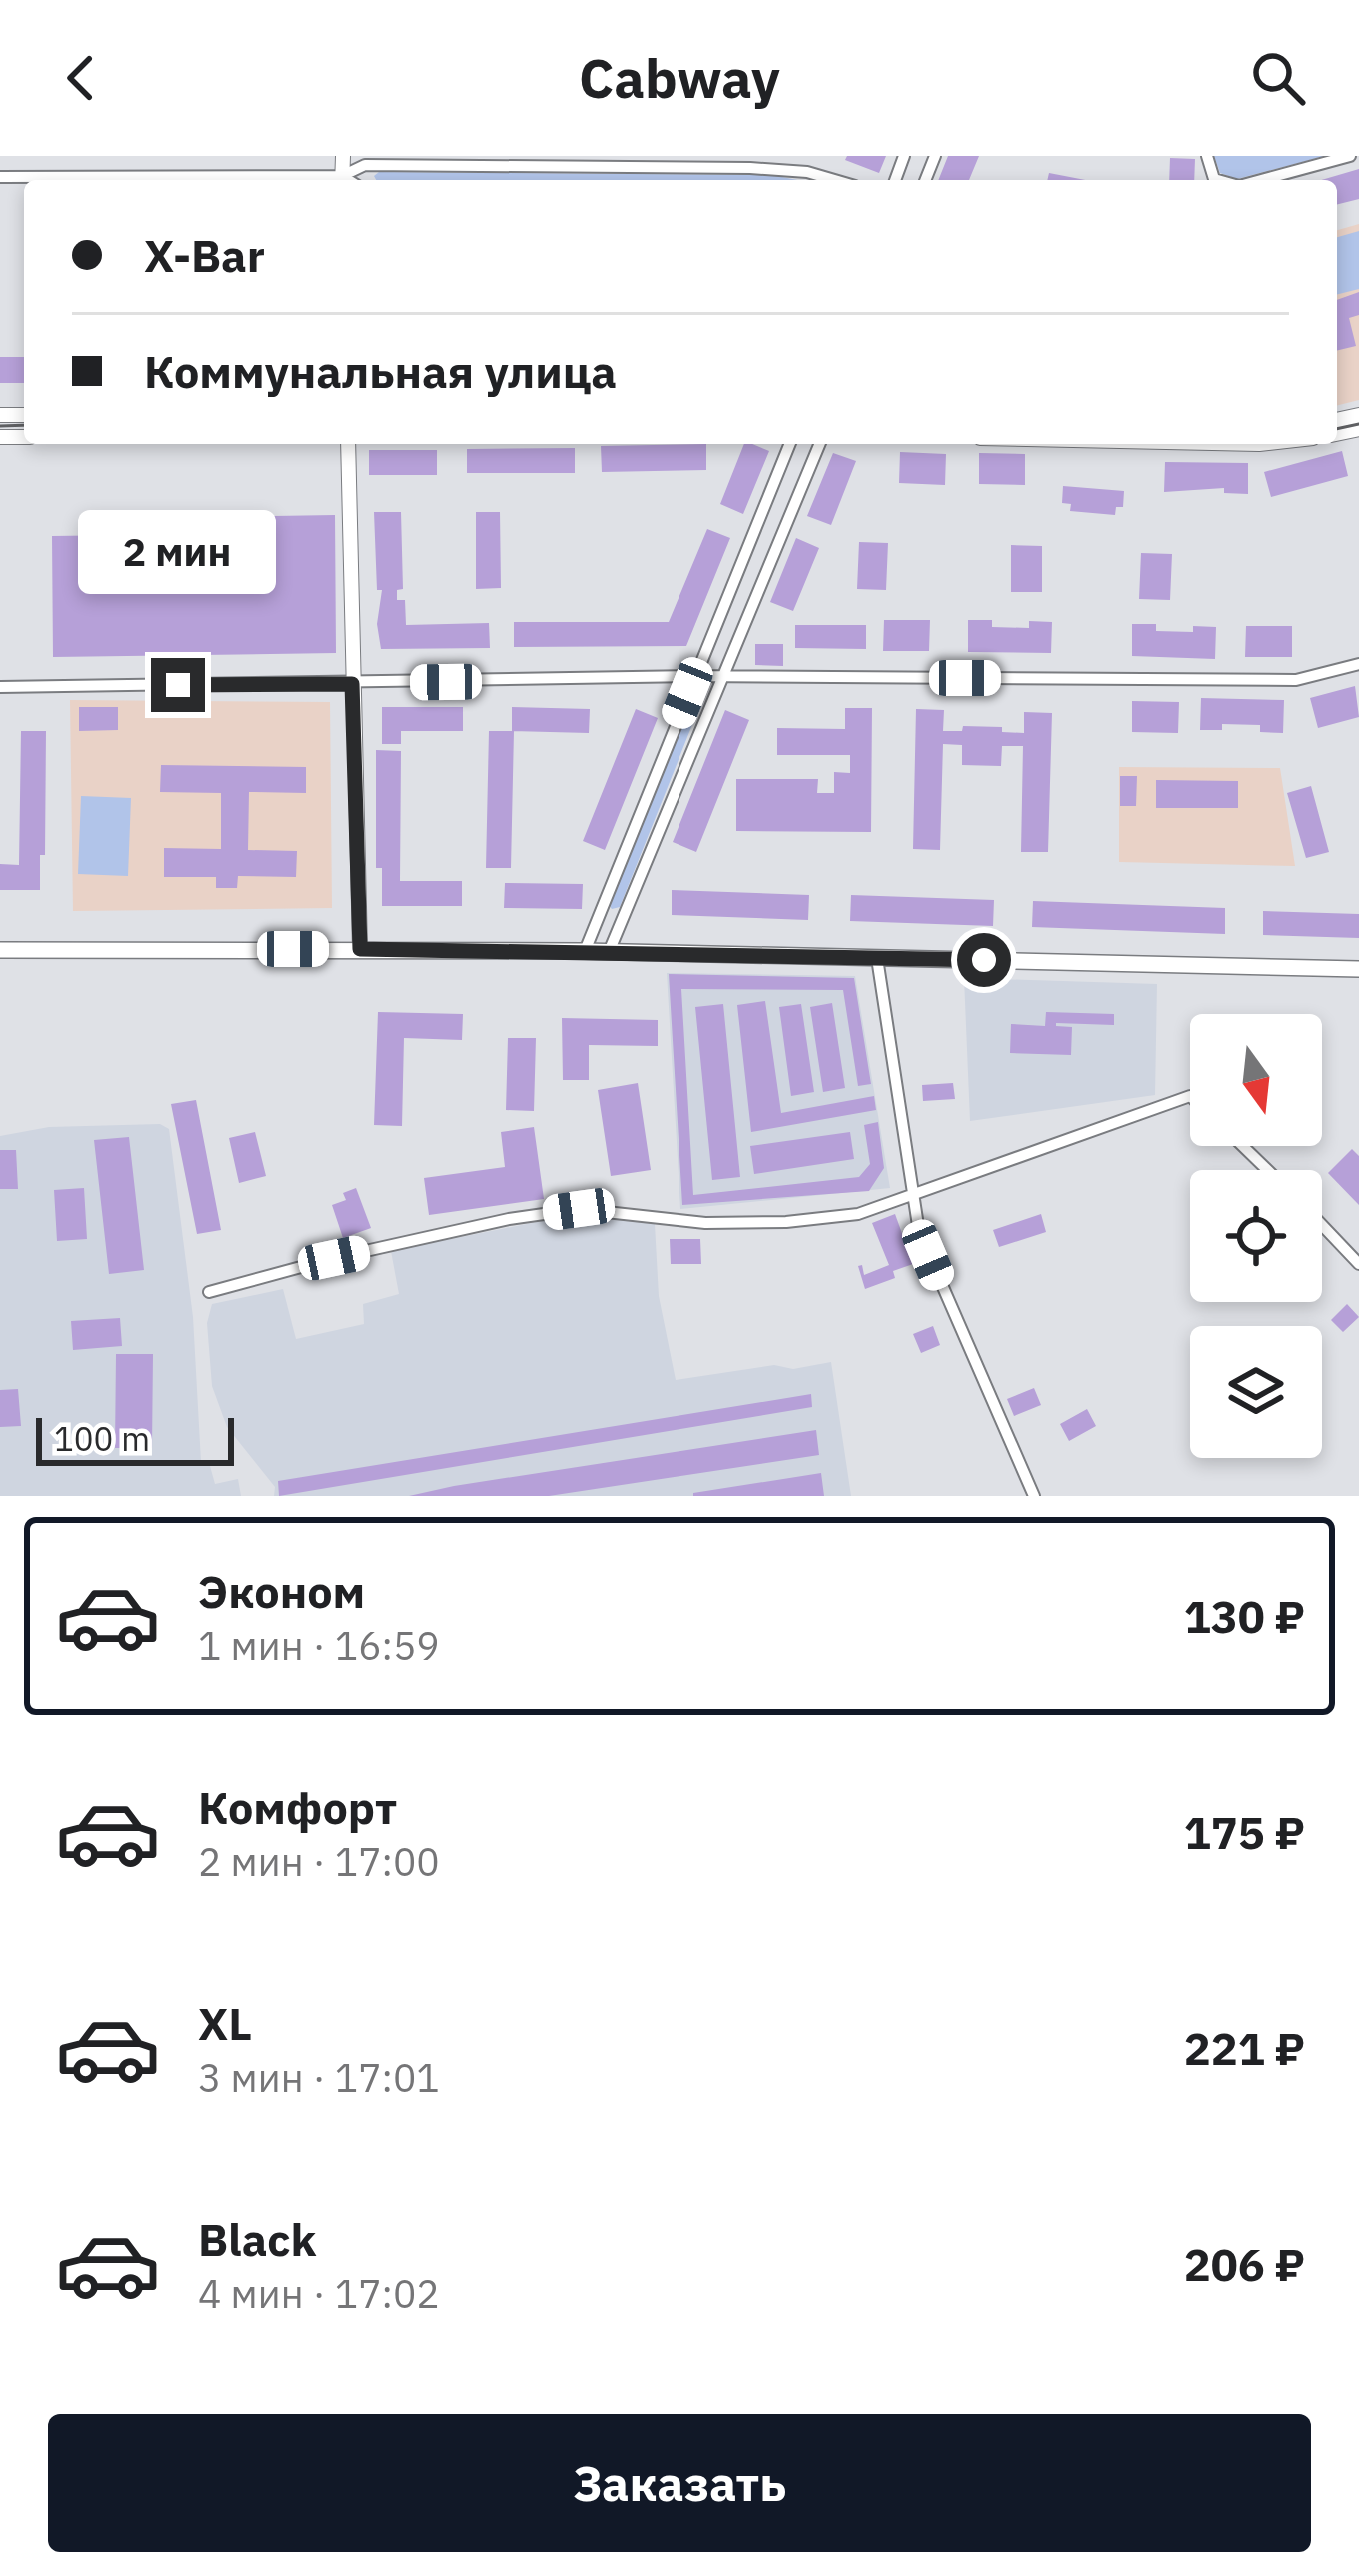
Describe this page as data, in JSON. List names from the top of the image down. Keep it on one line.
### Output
{"scale_bar":"100 m","north":"bottom","page":{"header":"Cabway","banner":["X-Bar","Коммунальная улица"],"bubble":"2 мин","scale":"100 m","list":[{"name":"Эконом","note":"1 мин · 16:59","value":"130 ₽"},{"name":"Комфорт","note":"2 мин · 17:00","value":"175 ₽"},{"name":"XL","note":"3 мин · 17:01","value":"221 ₽"},{"name":"Black","note":"4 мин · 17:02","value":"206 ₽"}],"buttons":"Заказать"}}
